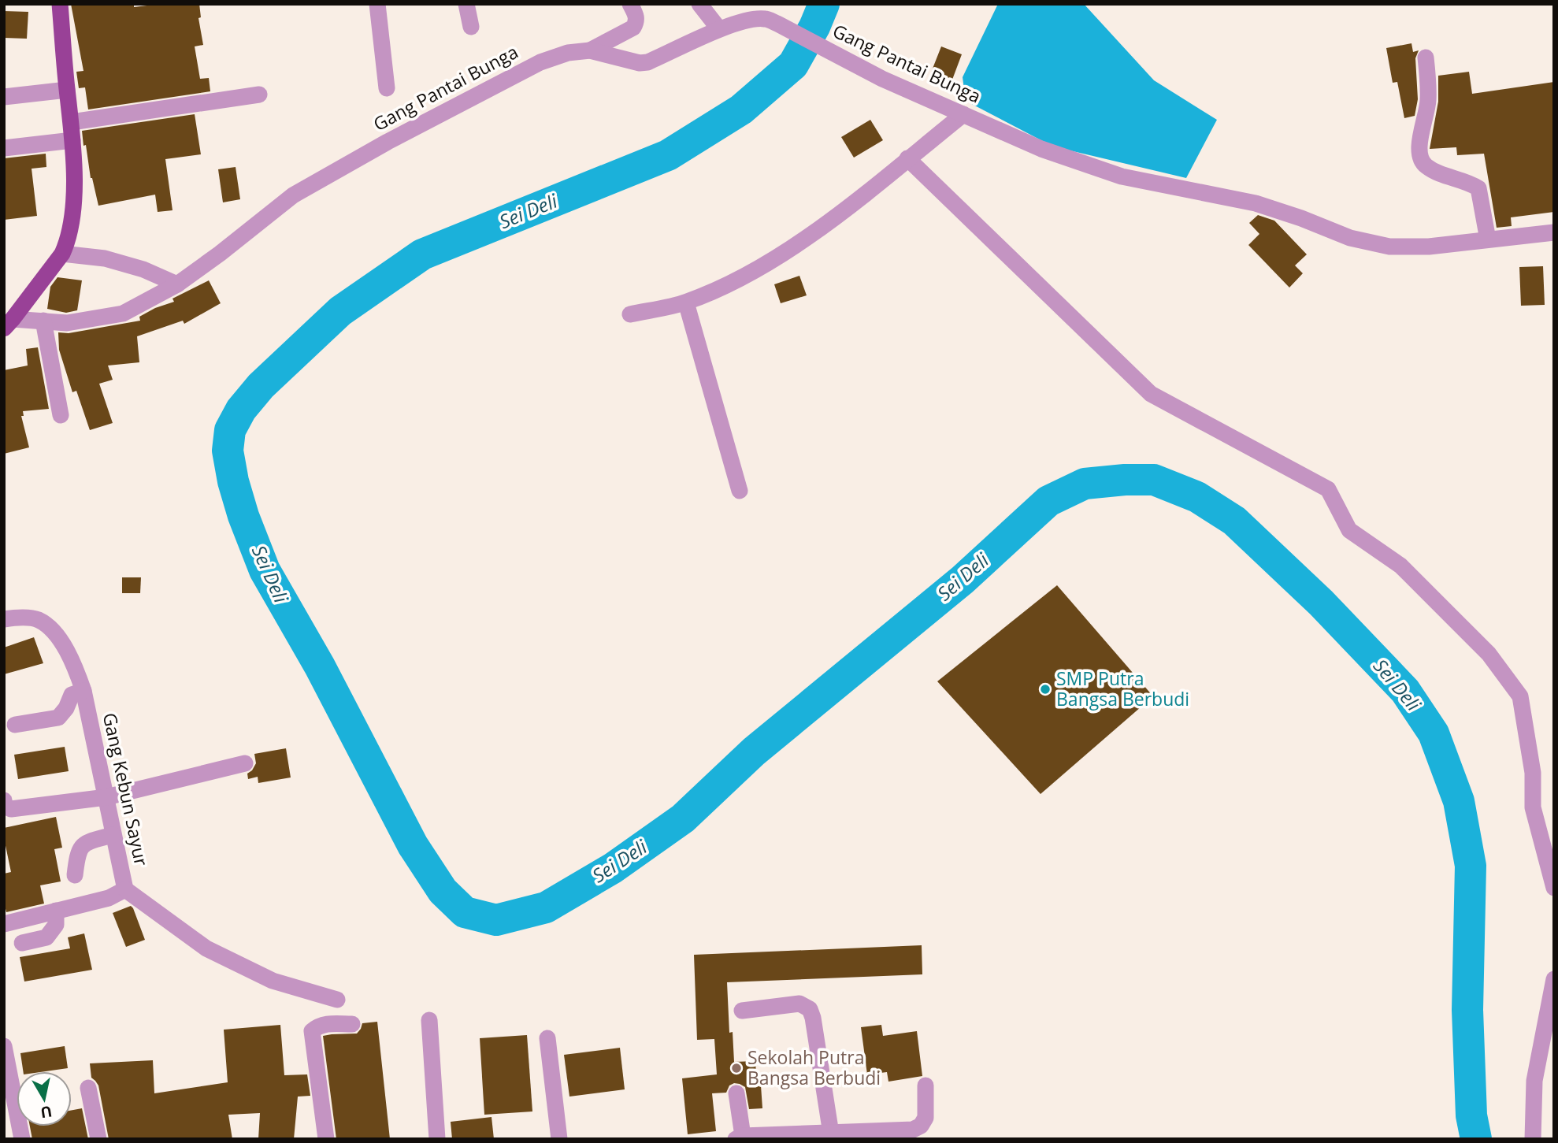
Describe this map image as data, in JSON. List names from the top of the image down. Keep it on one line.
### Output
{"streets":{"street":["Gang Pantai Bunga","Gang Kebun Sayur"]},"water":["Sei Deli"],"places":["SMP Putra Bangsa Berbudi","Sekolah Putra Bangsa Berbudi"],"north":"bottom"}
